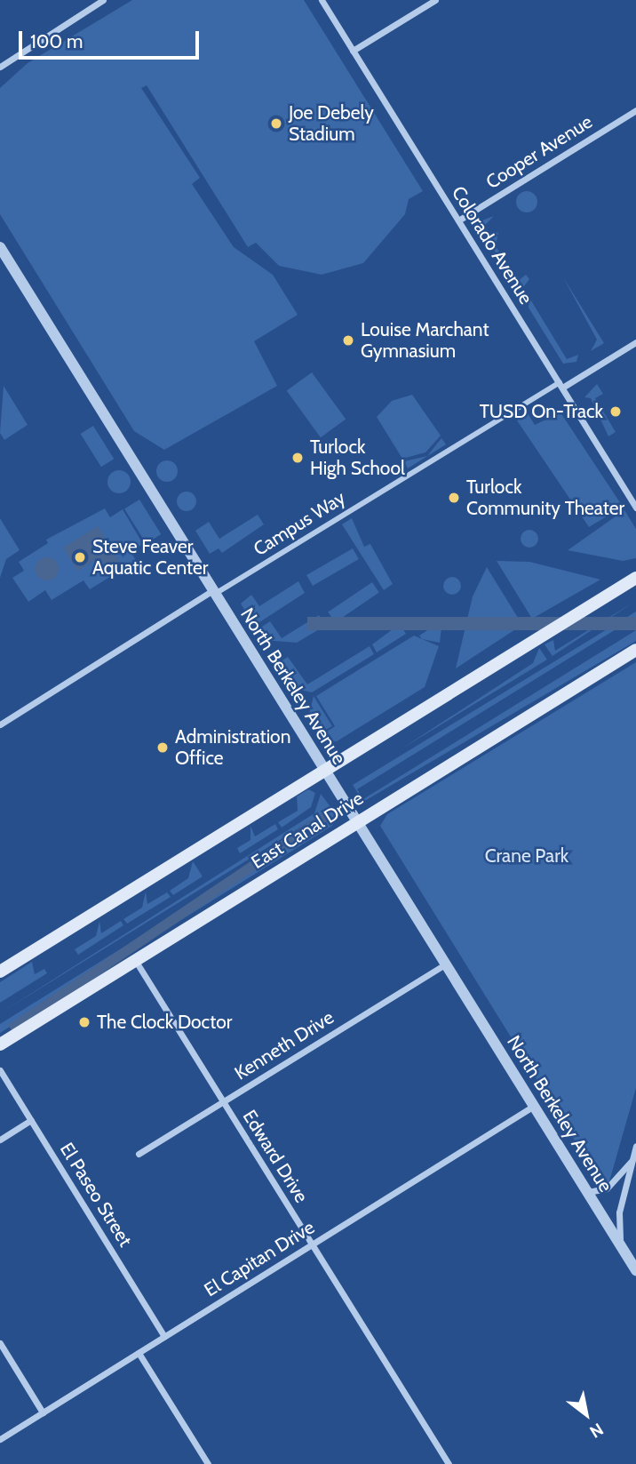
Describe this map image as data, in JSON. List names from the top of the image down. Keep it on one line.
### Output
{"streets":{"main road":["East Canal Drive"],"street":["Cooper Avenue","Colorado Avenue","Campus Way","North Berkeley Avenue","Kenneth Drive","Edward Drive","El Paseo Street","El Capitan Drive"]},"crossings":[["Cooper Avenue","Colorado Avenue"],["Colorado Avenue","Campus Way"],["Campus Way","North Berkeley Avenue"],["North Berkeley Avenue","East Canal Drive"],["North Berkeley Avenue","Kenneth Drive"],["North Berkeley Avenue","El Capitan Drive"],["East Canal Drive","Edward Drive"],["Kenneth Drive","Edward Drive"],["Edward Drive","El Capitan Drive"],["El Paseo Street","El Capitan Drive"]],"parks":["Crane Park"],"places":["Joe Debely Stadium","Louise Marchant Gymnasium","TUSD On-Track","Turlock High School","Turlock Community Theater","Steve Feaver Aquatic Center","Administration Office","The Clock Doctor"],"scale_bar":"100 m","north":"bottom right"}
